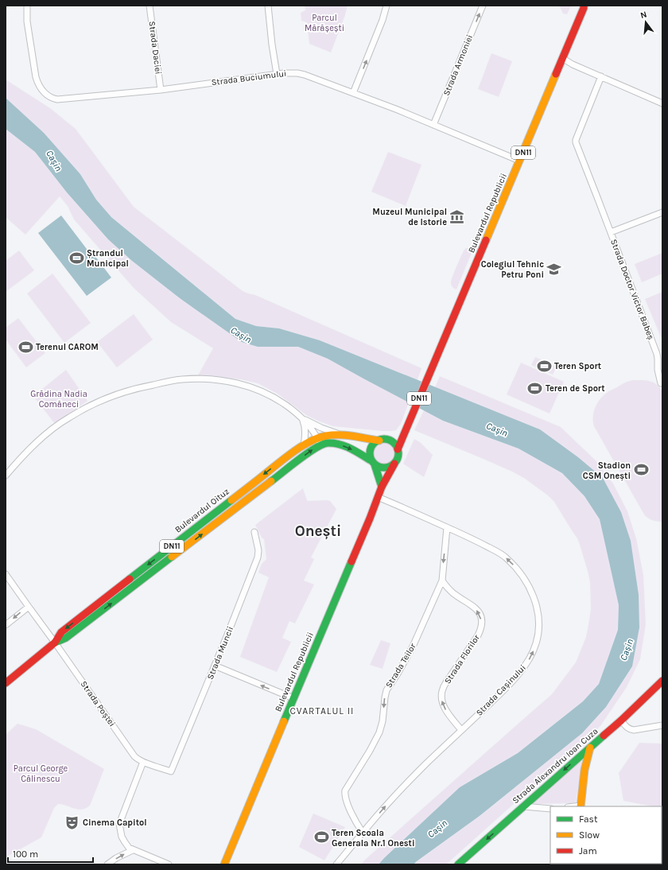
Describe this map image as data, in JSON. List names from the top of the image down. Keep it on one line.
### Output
{"streets":{"main road":["DN11","Bulevardul Republicii","Bulevardul Oituz","Strada Alexandru Ioan Cuza"],"street":["Strada Daciei","Strada Armoniei","Strada Buciumului","Strada Doctor Victor Babeș","Strada Muncii","Strada Florilor","Strada Teilor","Strada Cașinului","Strada Poștei"]},"crossings":[["Strada Daciei","Strada Buciumului"],["Strada Armoniei","Strada Buciumului"],["Strada Buciumului","Bulevardul Republicii"],["DN11","Bulevardul Republicii"],["DN11","Bulevardul Oituz"],["Bulevardul Republicii","Bulevardul Oituz"],["Bulevardul Republicii","Strada Cașinului"],["Bulevardul Oituz","Strada Poștei"],["Strada Muncii","Strada Poștei"],["Strada Florilor","Strada Teilor"],["Strada Florilor","Strada Cașinului"],["Strada Teilor","Strada Cașinului"]],"one_way":["Strada Armoniei","Strada Florilor","Strada Teilor","Strada Alexandru Ioan Cuza"],"districts":["Onești","CVARTALUL II"],"water":["Cașin"],"parks":["Parcul Mărășești","Grădina Nadia Comăneci","Parcul George Călinescu"],"places":{"museum":["Muzeul Municipal de Istorie"],"sports":["Ștrandul Municipal","Terenul CAROM","Teren Sport","Teren de Sport","Stadion CSM Onești","Teren Scoala Generala Nr.1 Onesti"],"school or university":["Colegiul Tehnic Petru Poni"],"theatre":["Cinema Capitol"]},"legend":["Fast","Slow","Jam"],"scale_bar":"100 m","north":"top"}
